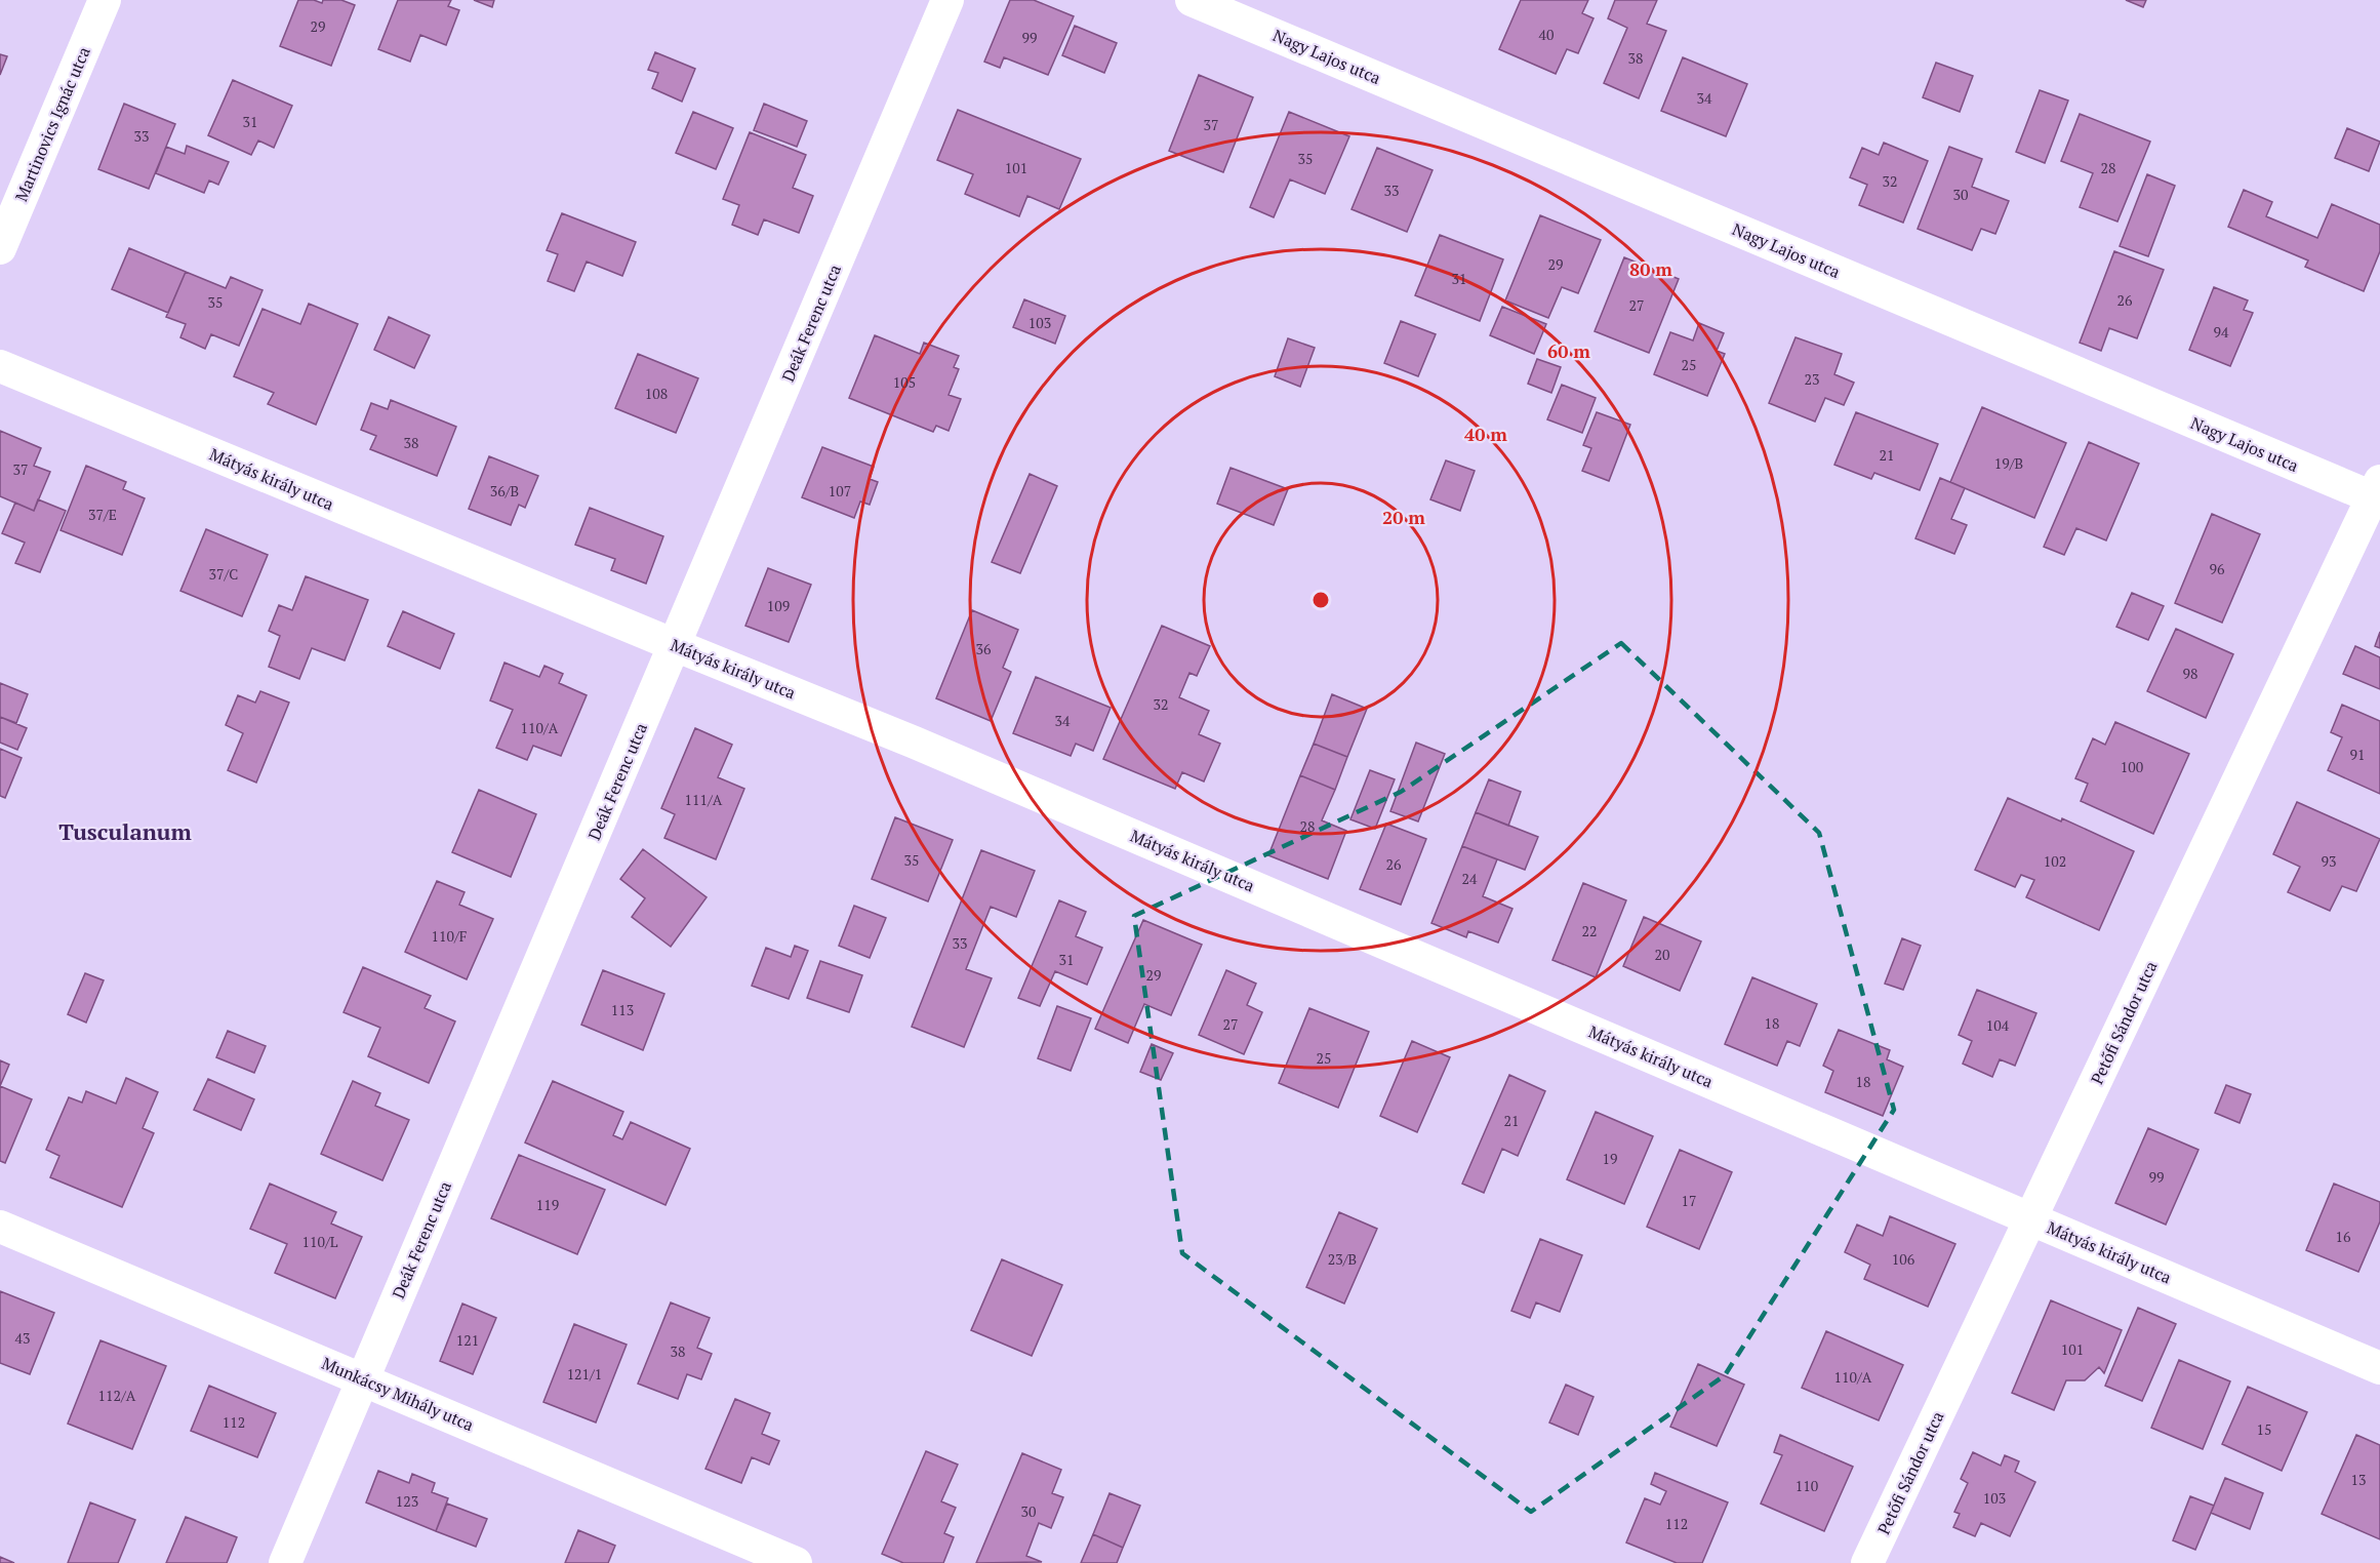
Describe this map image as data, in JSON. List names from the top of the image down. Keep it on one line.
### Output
{"streets":{"street":["Nagy Lajos utca","Martinovics Ignác utca","Deák Ferenc utca","Mátyás király utca","Petőfi Sándor utca","Munkácsy Mihály utca"]},"crossings":[["Nagy Lajos utca","Petőfi Sándor utca"],["Deák Ferenc utca","Mátyás király utca"],["Deák Ferenc utca","Munkácsy Mihály utca"],["Mátyás király utca","Petőfi Sándor utca"]],"districts":["Tusculanum"],"house_numbers":["29","40","99","38","34","31","37","33","35","101","28","32","33","30","29","31","26","35","27","103","94","25","23","105","108","38","21","19/B","37","36/B","107","37/E","96","37/C","109","36","98","32","34","110/A","91","100","111/A","28","35","102","93","26","24","22","110/F","33","20","31","29","113","18","27","104","25","18","21","19","99","17","119","16","110/L","23/B","106","43","121","101","38","121/1","110/A","112/A","112","15","13","110","103","123","30","112"],"rings":["80 m","60 m","40 m","20 m"]}
